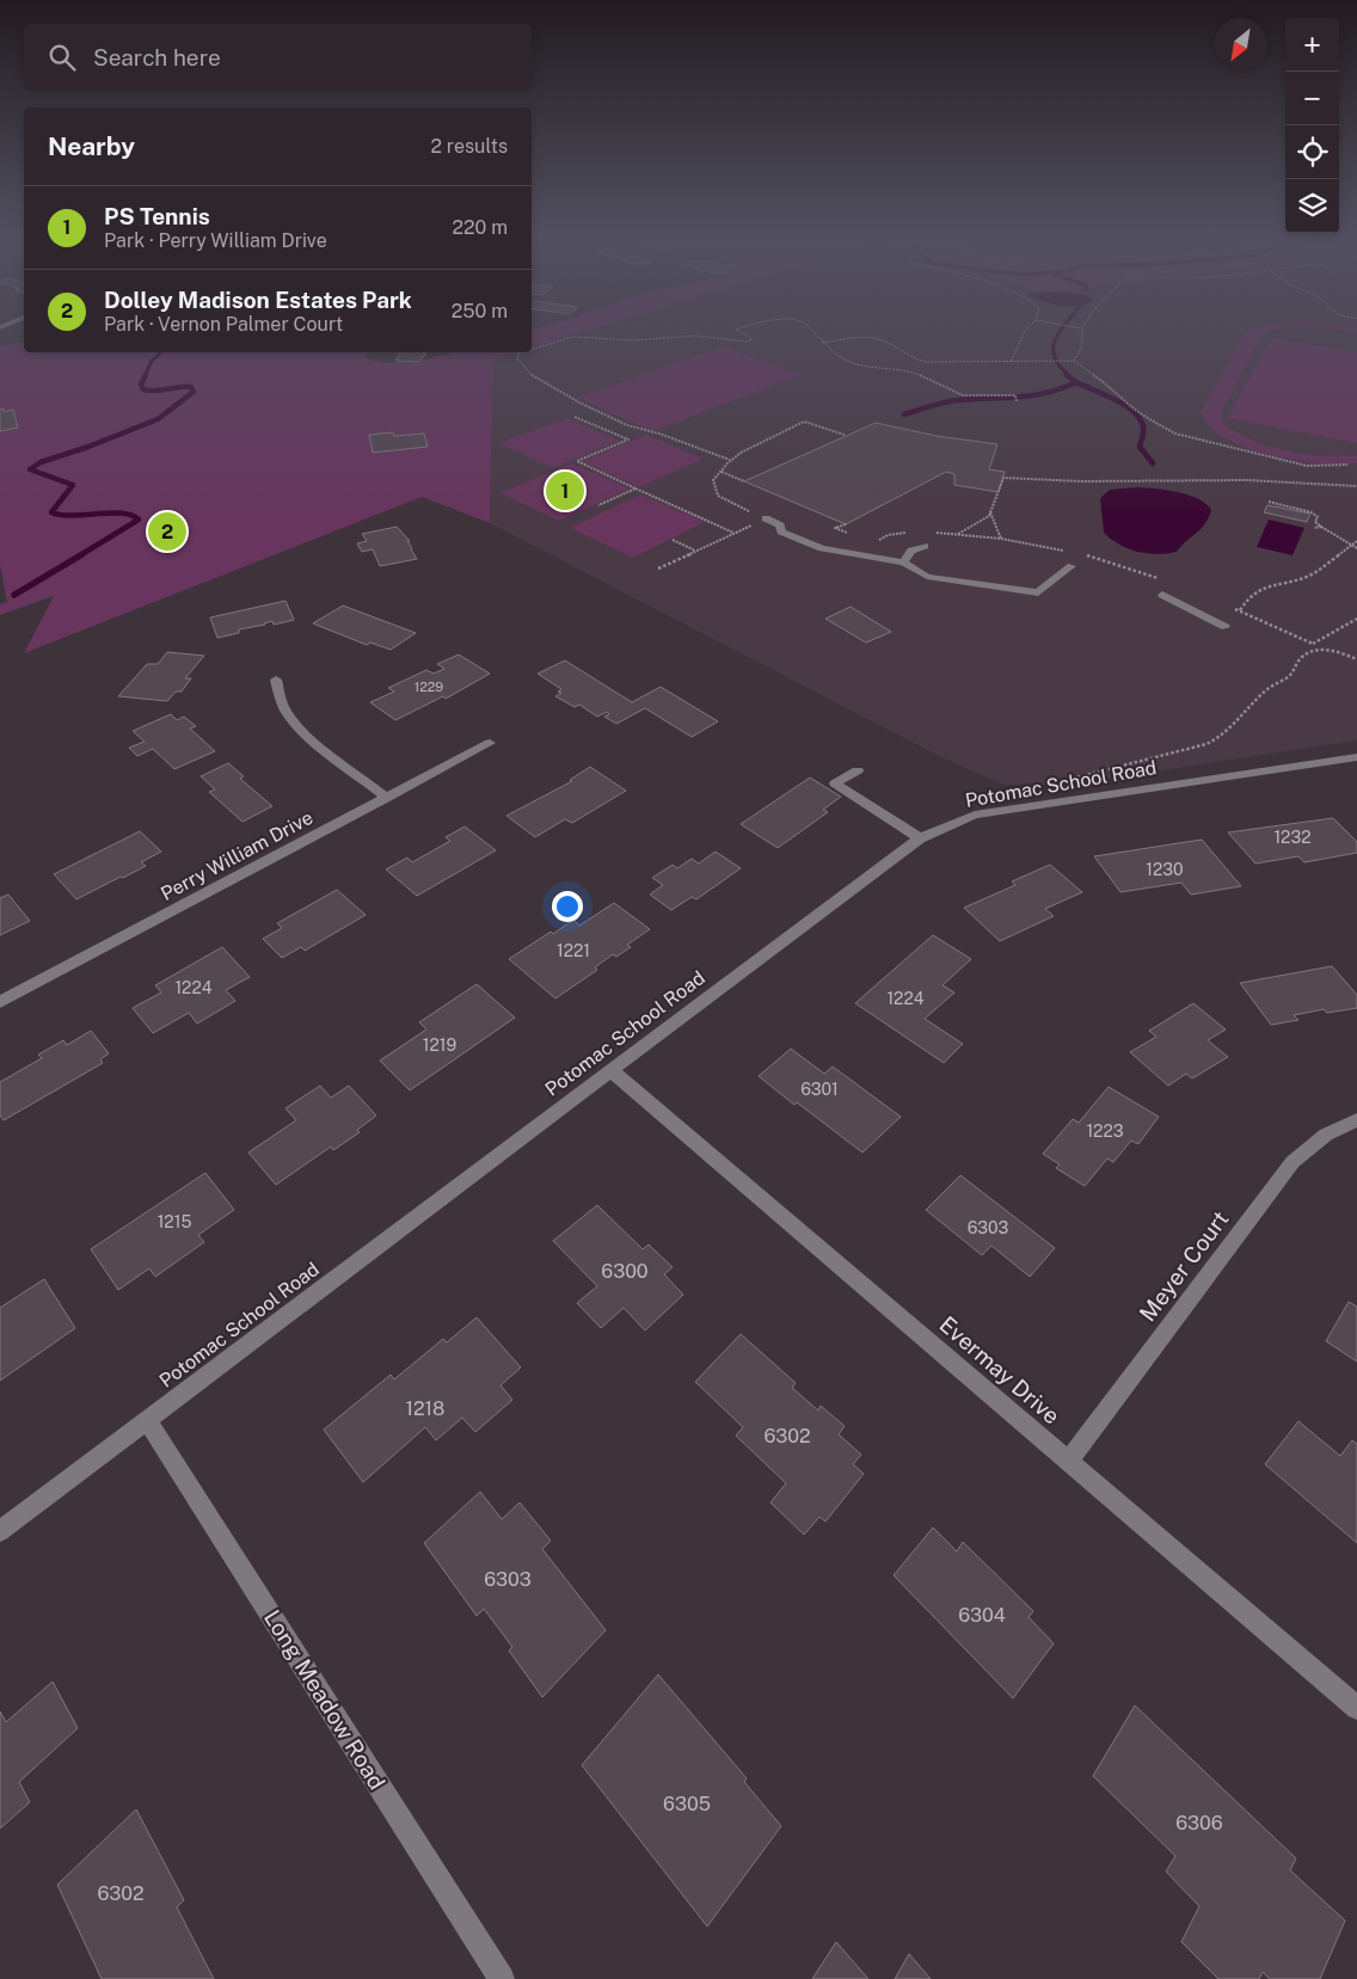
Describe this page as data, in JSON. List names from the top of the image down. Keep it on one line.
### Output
{"streets":{"street":["Potomac School Road","Perry William Drive","Meyer Court","Evermay Drive","Long Meadow Road"]},"crossings":[["Potomac School Road","Evermay Drive"],["Potomac School Road","Long Meadow Road"],["Meyer Court","Evermay Drive"]],"house_numbers":["1229","1232","1230","1221","1224","1224","1219","6301","1223","1215","6303","6300","1218","6302","6303","6304","6305","6306","6302"],"north":"bottom left","page":{"map_buttons":["+","−"],"search":"Search here","heading":["Nearby","2 results"],"list":[{"mark":"1","name":"PS Tennis","note":"Park · Perry William Drive","value":"220 m"},{"mark":"2","name":"Dolley Madison Estates Park","note":"Park · Vernon Palmer Court","value":"250 m"}],"pins":["1","2"]}}
